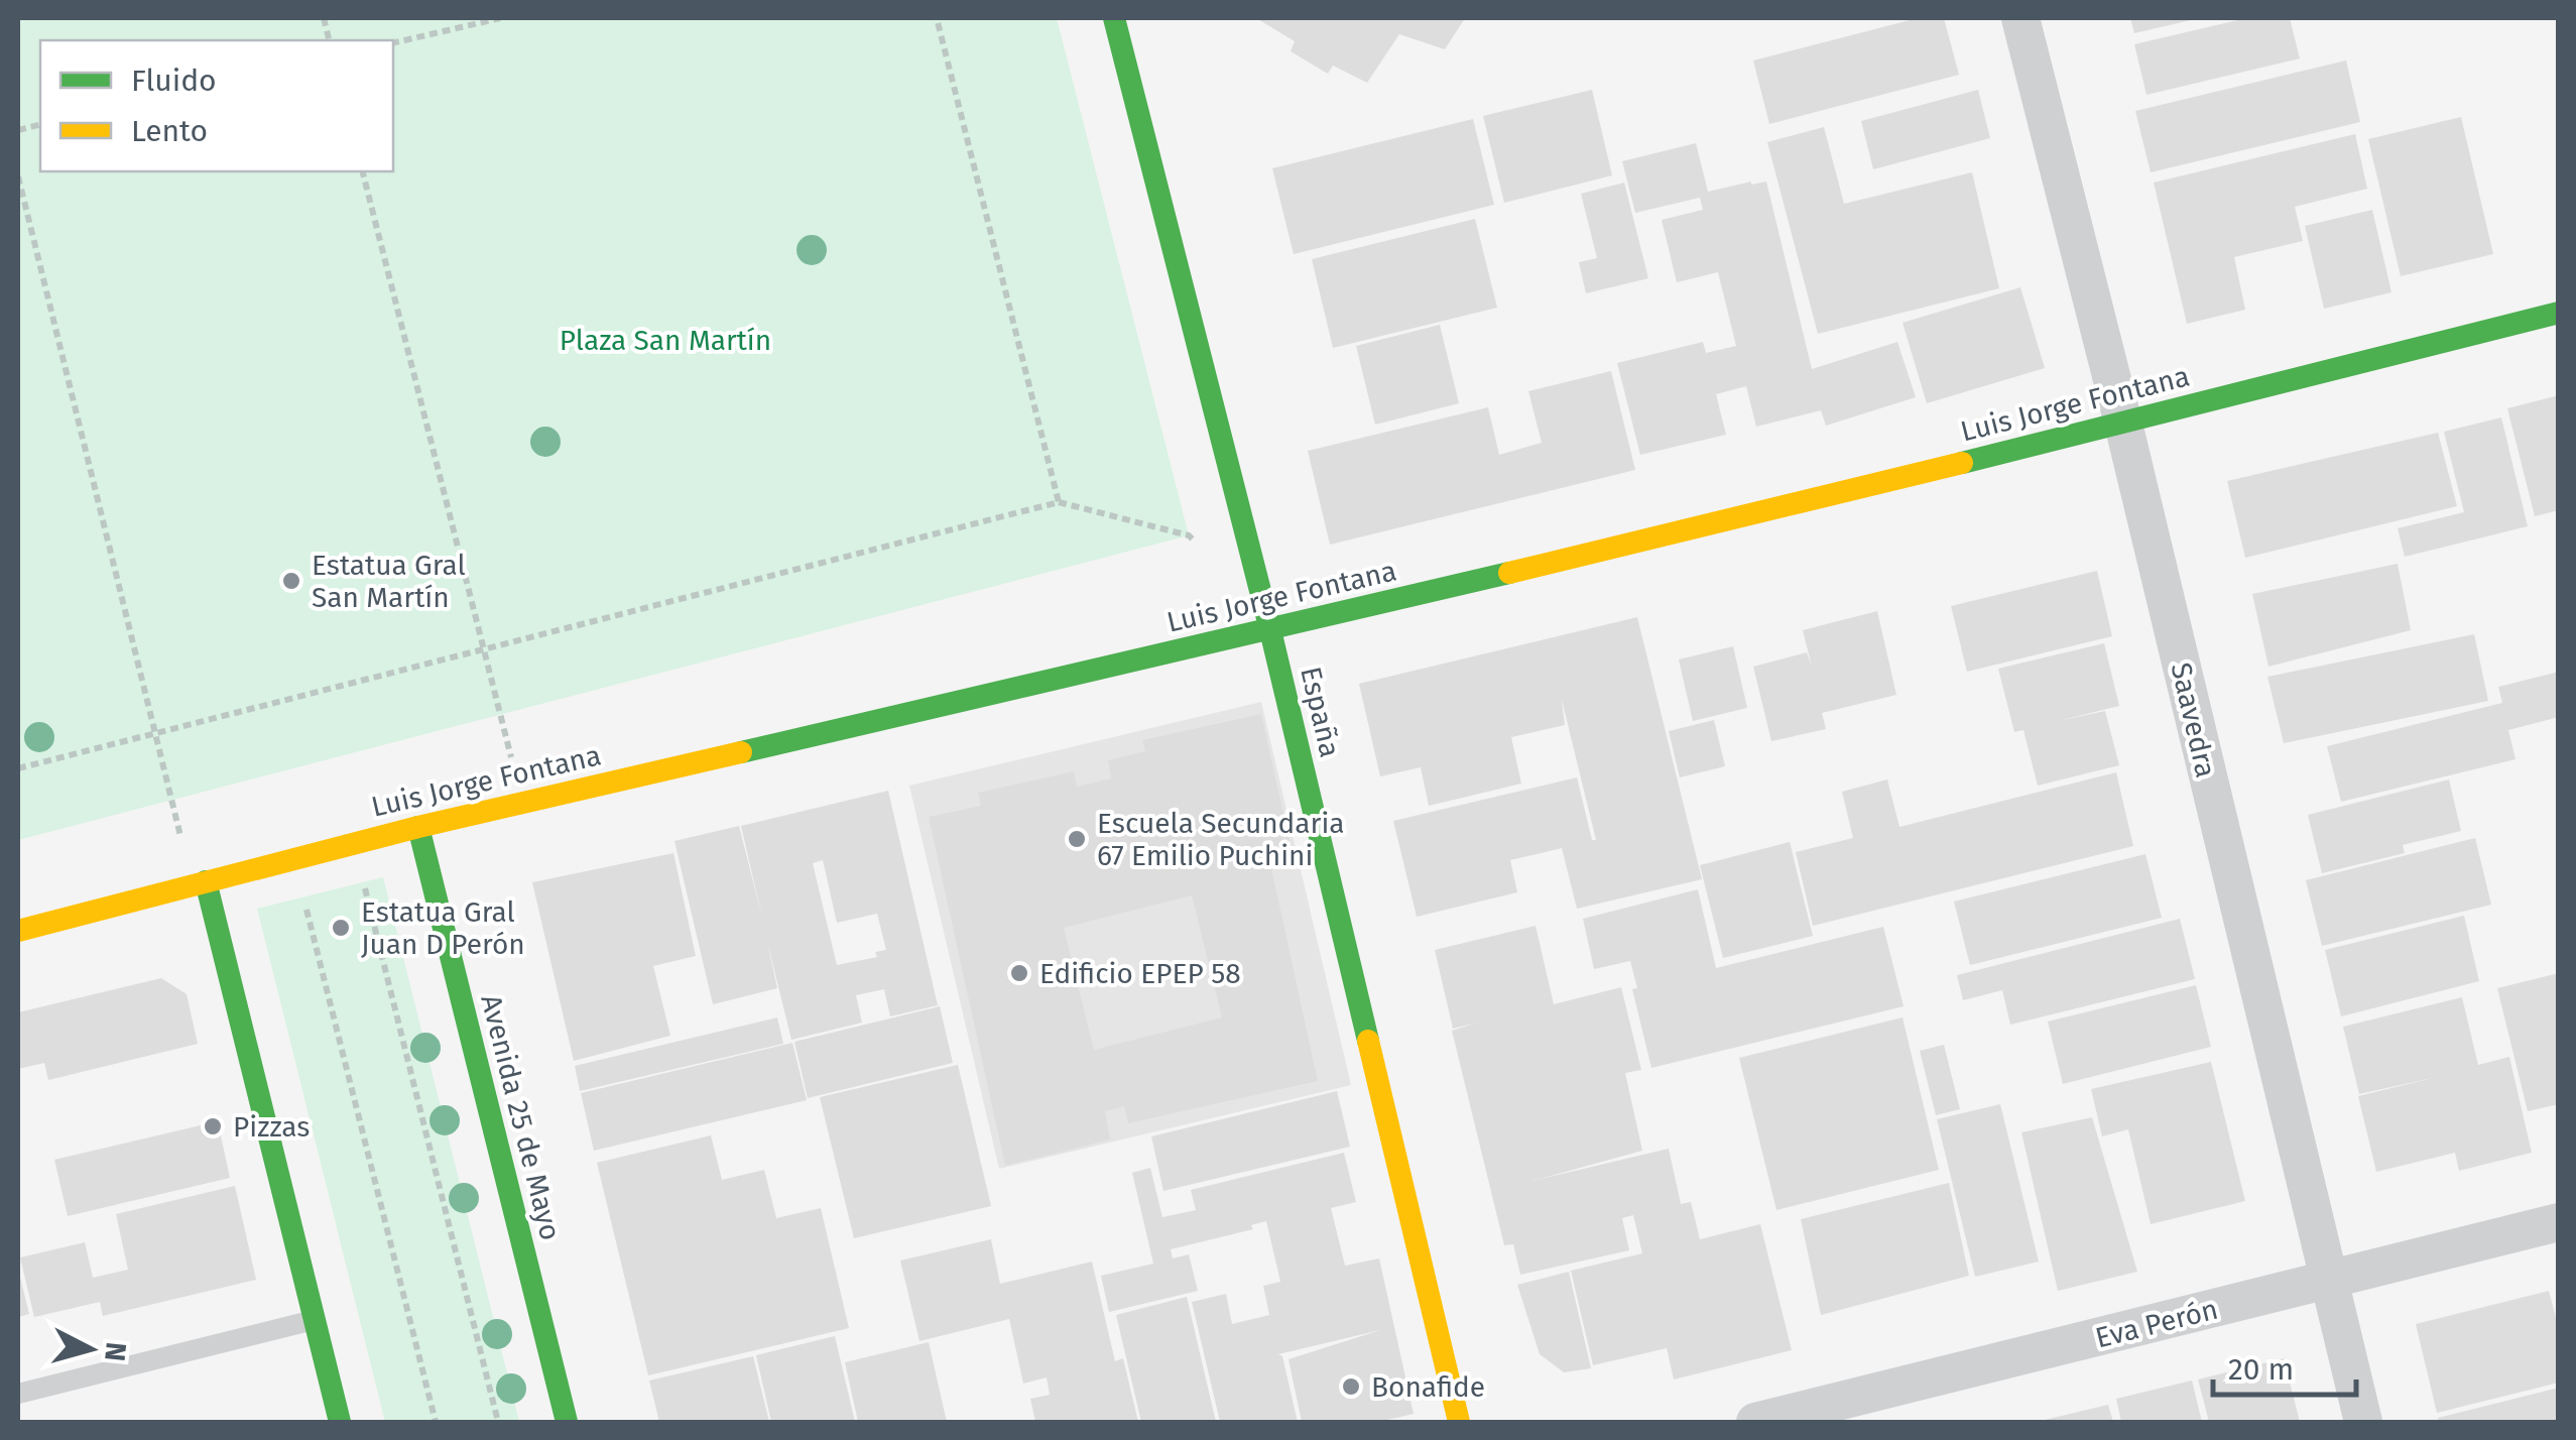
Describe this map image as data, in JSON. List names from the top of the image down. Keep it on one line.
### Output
{"streets":{"main road":["Luis Jorge Fontana","España","Avenida 25 de Mayo"],"street":["Saavedra","Eva Perón"]},"crossings":[["Luis Jorge Fontana","España"],["Luis Jorge Fontana","Saavedra"],["Luis Jorge Fontana","Avenida 25 de Mayo"],["Saavedra","Eva Perón"]],"parks":["Plaza San Martín"],"places":["Estatua Gral San Martín","Escuela Secundaria 67 Emilio Puchini","Estatua Gral Juan D Perón","Edificio EPEP 58","Pizzas","Bonafide"],"legend":["Fluido","Lento"],"scale_bar":"20 m","north":"right"}
